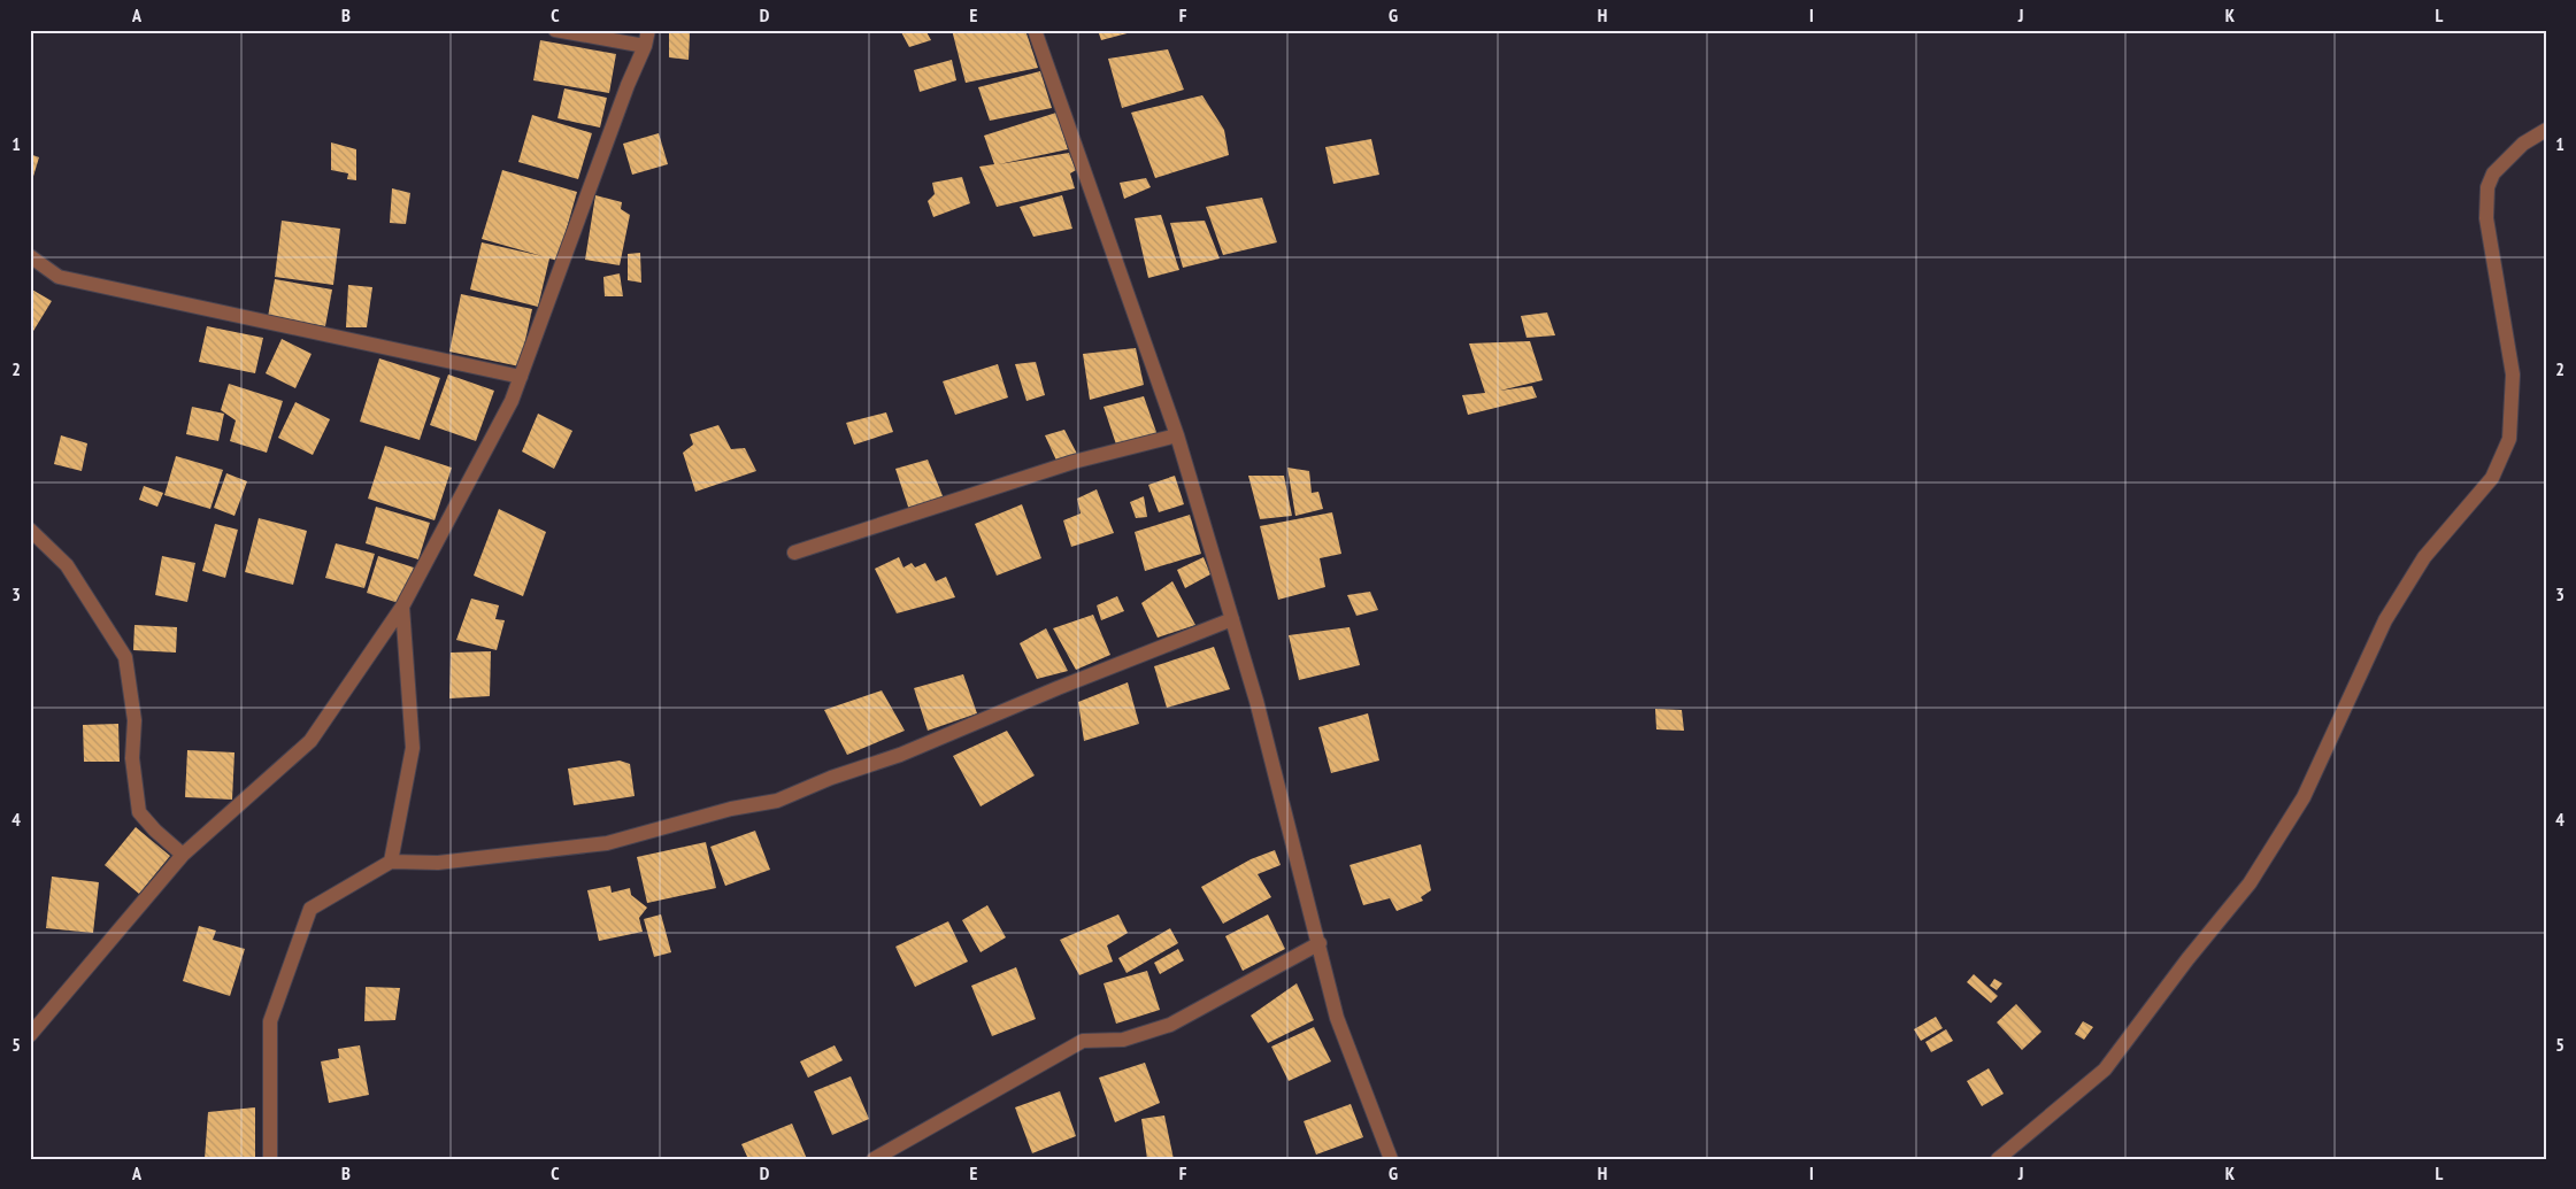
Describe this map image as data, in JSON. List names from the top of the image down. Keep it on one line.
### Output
{"grid":{"columns":["A","B","C","D","E","F","G","H","I","J","K","L"],"rows":["1","2","3","4","5"]}}
